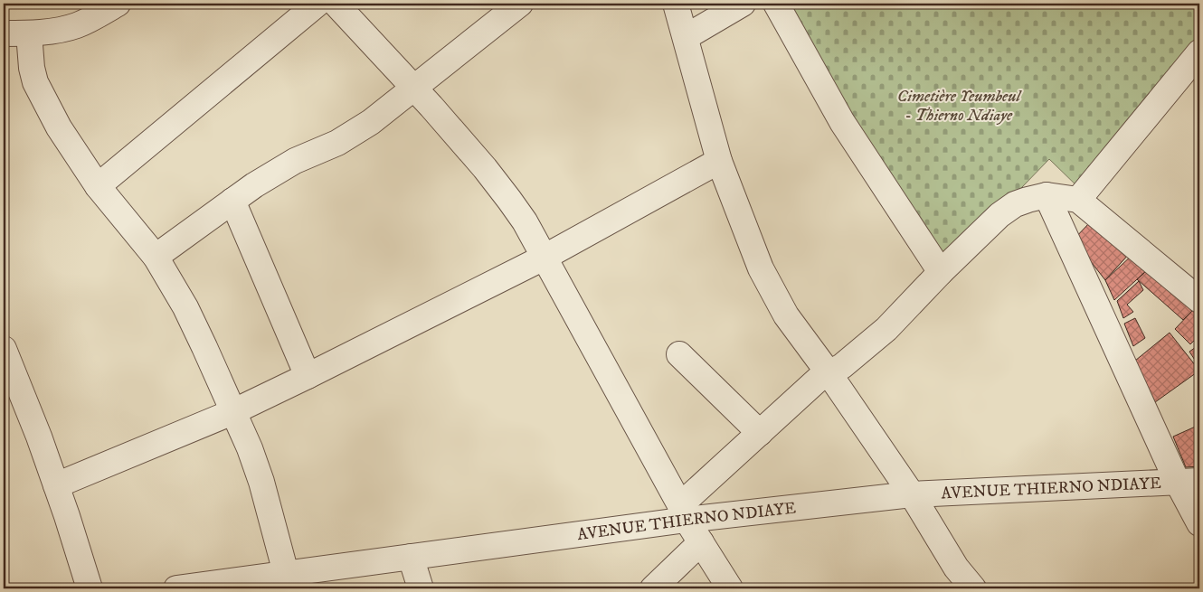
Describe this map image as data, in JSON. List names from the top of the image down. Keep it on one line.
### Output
{"streets":{"street":["AVENUE THIERNO NDIAYE"]},"parks":["Cimetière Yeumbeul - Thierno Ndiaye"]}
